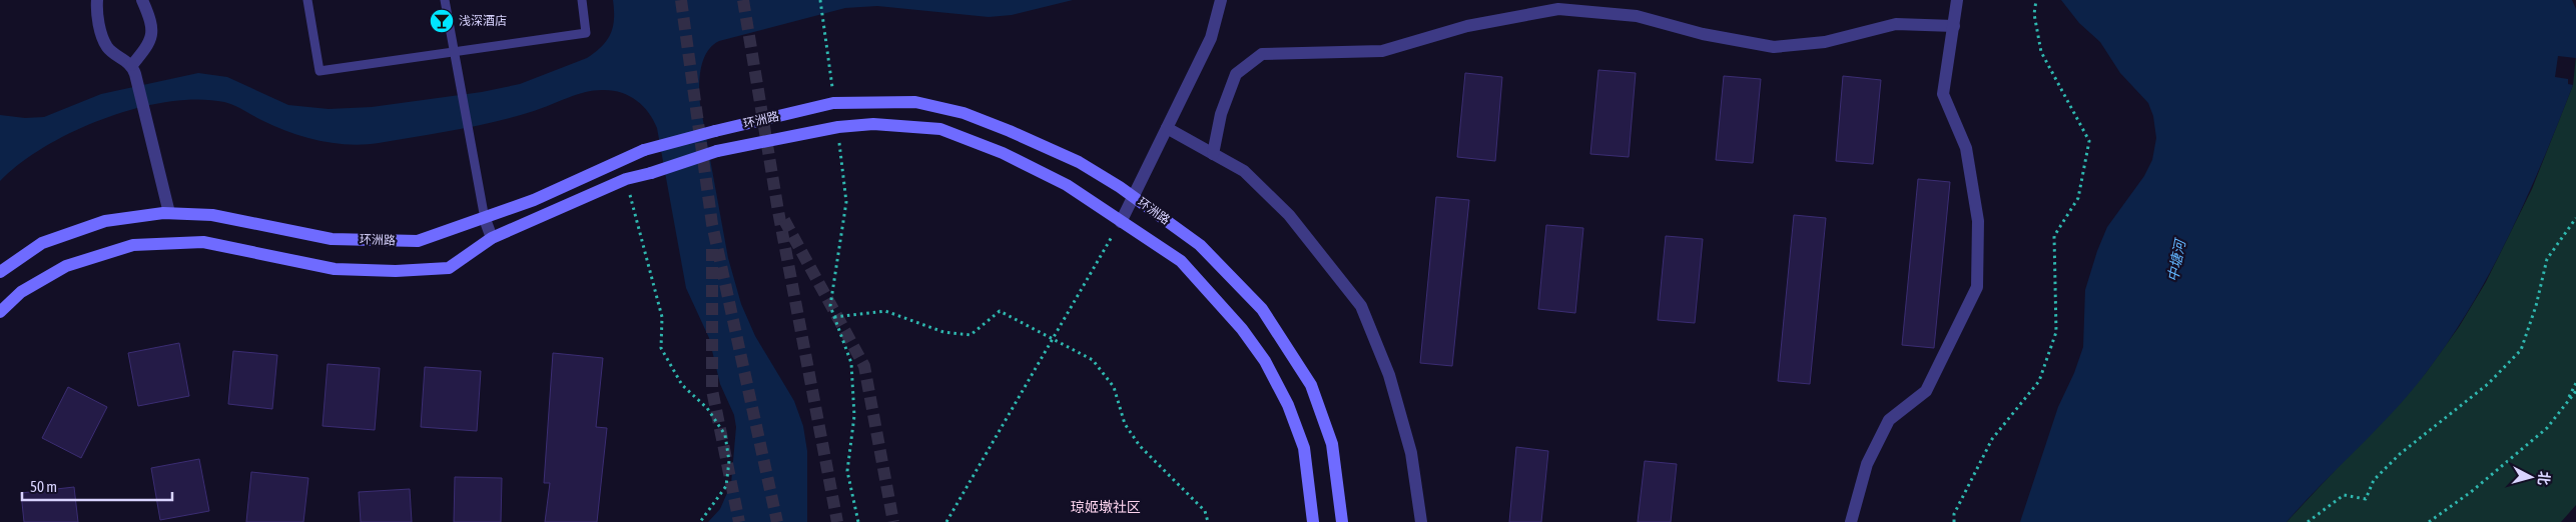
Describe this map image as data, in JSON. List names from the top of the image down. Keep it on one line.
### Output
{"streets":{"street":["环洲路"]},"districts":["琼姬墩社区"],"water":["中塘河"],"places":{"bar":["浅深酒店"]},"scale_bar":"50 m","north":"right"}
